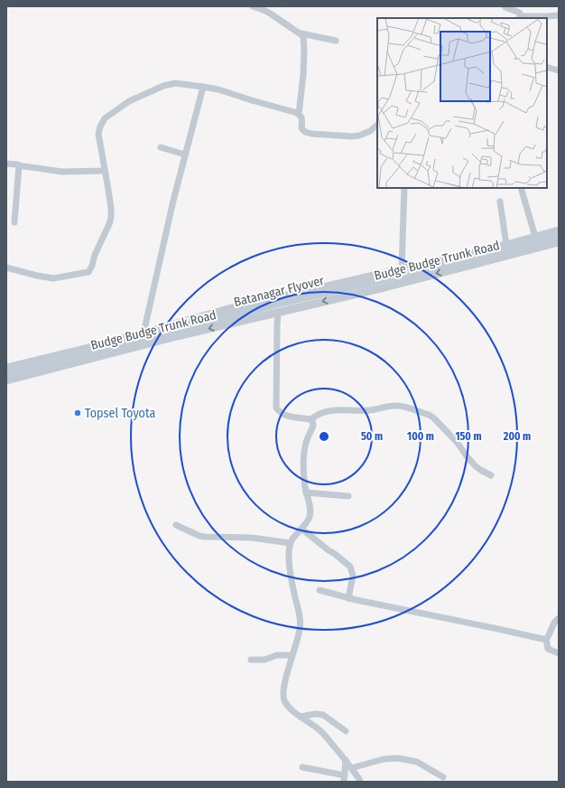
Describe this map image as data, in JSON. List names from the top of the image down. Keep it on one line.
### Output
{"streets":{"main road":["Batanagar Flyover"],"street":["Budge Budge Trunk Road"]},"places":["Topsel Toyota"],"rings":["50 m","100 m","150 m","200 m"]}
